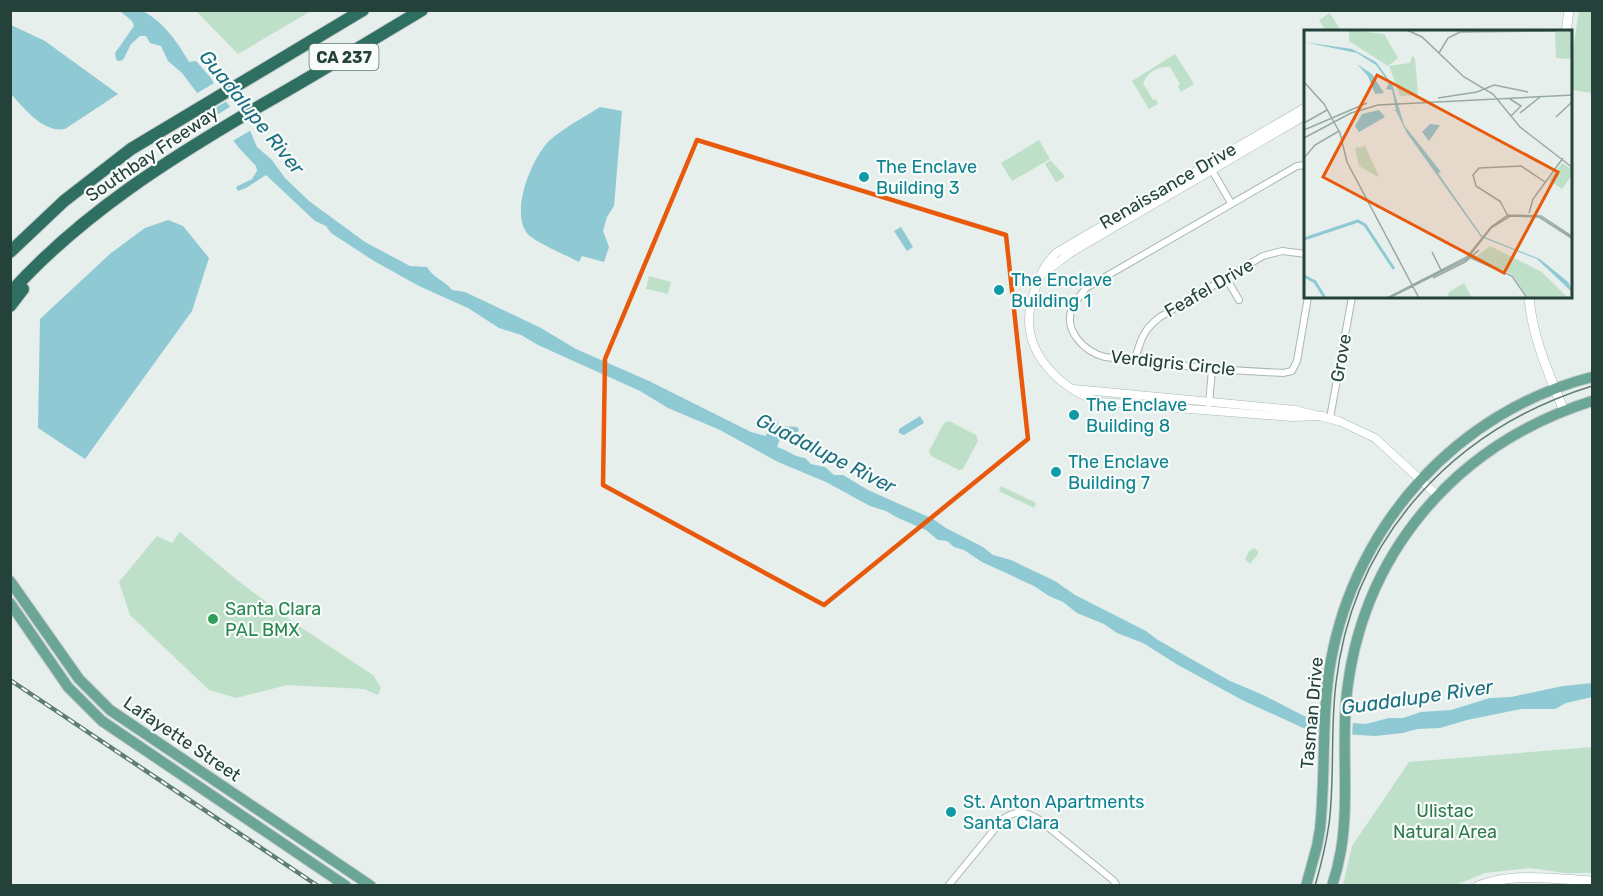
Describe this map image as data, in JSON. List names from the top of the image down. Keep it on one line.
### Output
{"streets":{"highway":["CA 237","Southbay Freeway"],"main road":["Tasman Drive","Lafayette Street"],"street":["Renaissance Drive","Feafel Drive","Grove","Verdigris Circle"]},"crossings":[["Renaissance Drive","Grove"],["Renaissance Drive","Tasman Drive"],["Feafel Drive","Verdigris Circle"]],"water":["Guadalupe River"],"parks":["Ulistac Natural Area"],"places":["The Enclave Building 3","The Enclave Building 1","The Enclave Building 8","The Enclave Building 7","Santa Clara PAL BMX","St. Anton Apartments Santa Clara"]}
